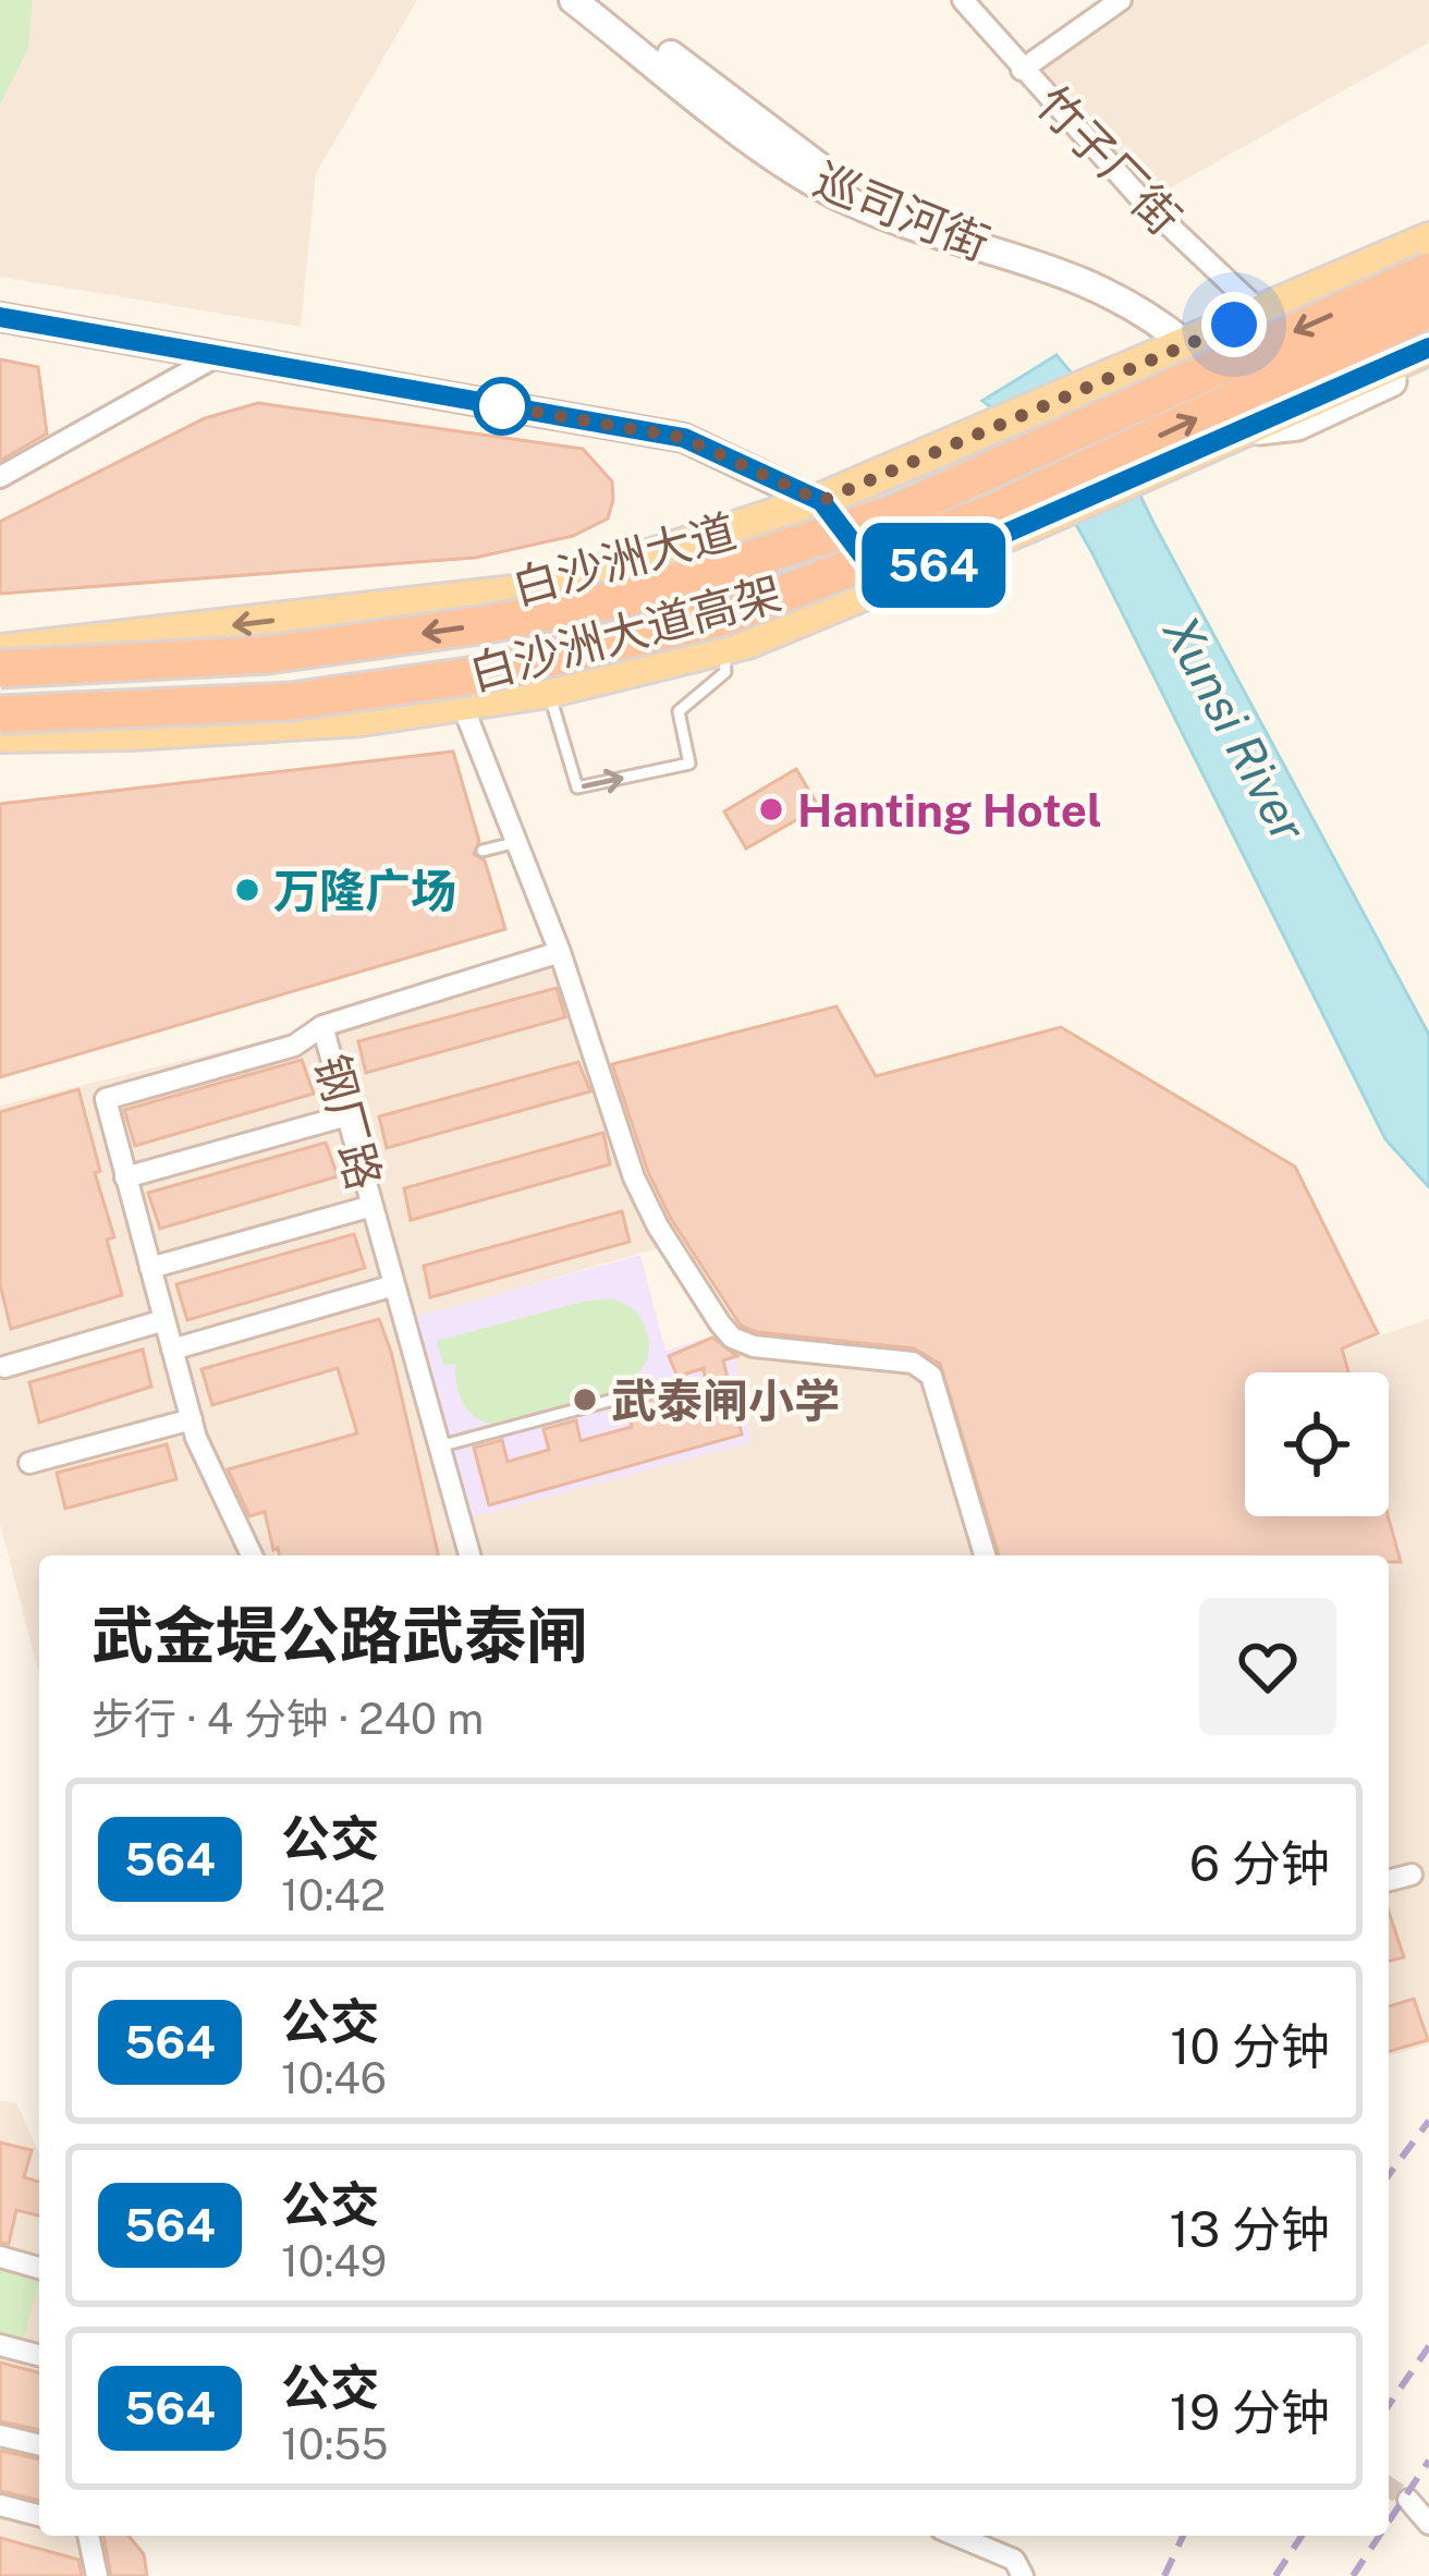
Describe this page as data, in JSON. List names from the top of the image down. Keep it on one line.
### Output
{"streets":{"highway":["白沙洲大道高架"],"main road":["白沙洲大道"],"street":["竹子厂街","巡司河街","钢厂路"]},"crossings":[["竹子厂街","白沙洲大道"],["巡司河街","白沙洲大道"]],"water":["Xunsi River"],"places":["Hanting Hotel","万隆广场","武泰闸小学"],"lines":["bus line 564"],"page":{"on_map":"564","heading":["武金堤公路武泰闸","步行 · 4 分钟 · 240 m"],"list":[{"mark":"564","name":"公交","note":"10:42","value":"6 分钟"},{"mark":"564","name":"公交","note":"10:46","value":"10 分钟"},{"mark":"564","name":"公交","note":"10:49","value":"13 分钟"},{"mark":"564","name":"公交","note":"10:55","value":"19 分钟"}]}}
